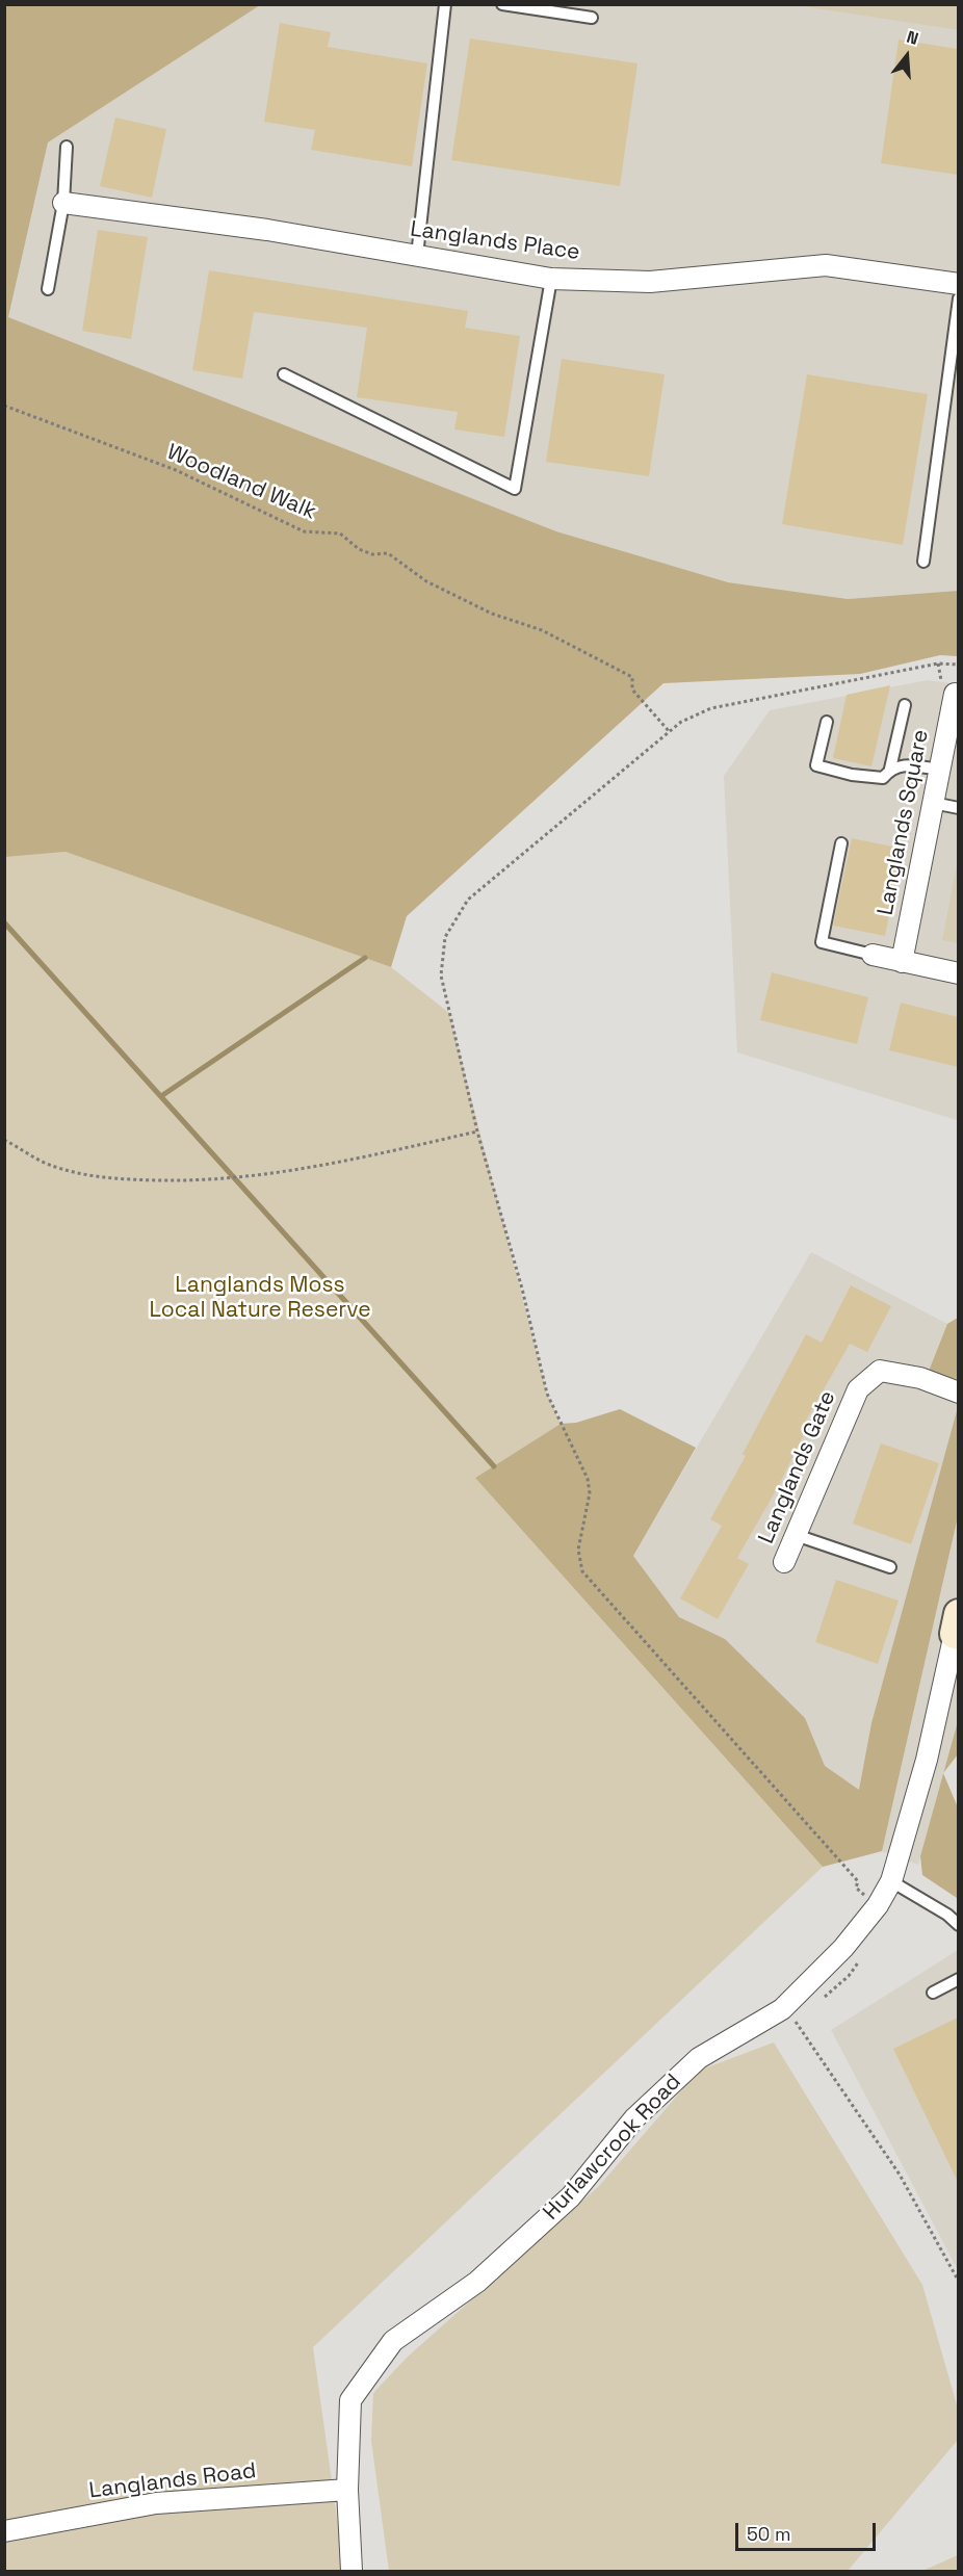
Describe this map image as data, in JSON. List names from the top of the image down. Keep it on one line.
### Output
{"streets":{"street":["Langlands Place","Langlands Square","Langlands Gate","Hurlawcrook Road","Langlands Road"],"path":["Woodland Walk"]},"crossings":[["Hurlawcrook Road","Langlands Road"]],"parks":["Langlands Moss Local Nature Reserve"],"scale_bar":"50 m","north":"top"}
